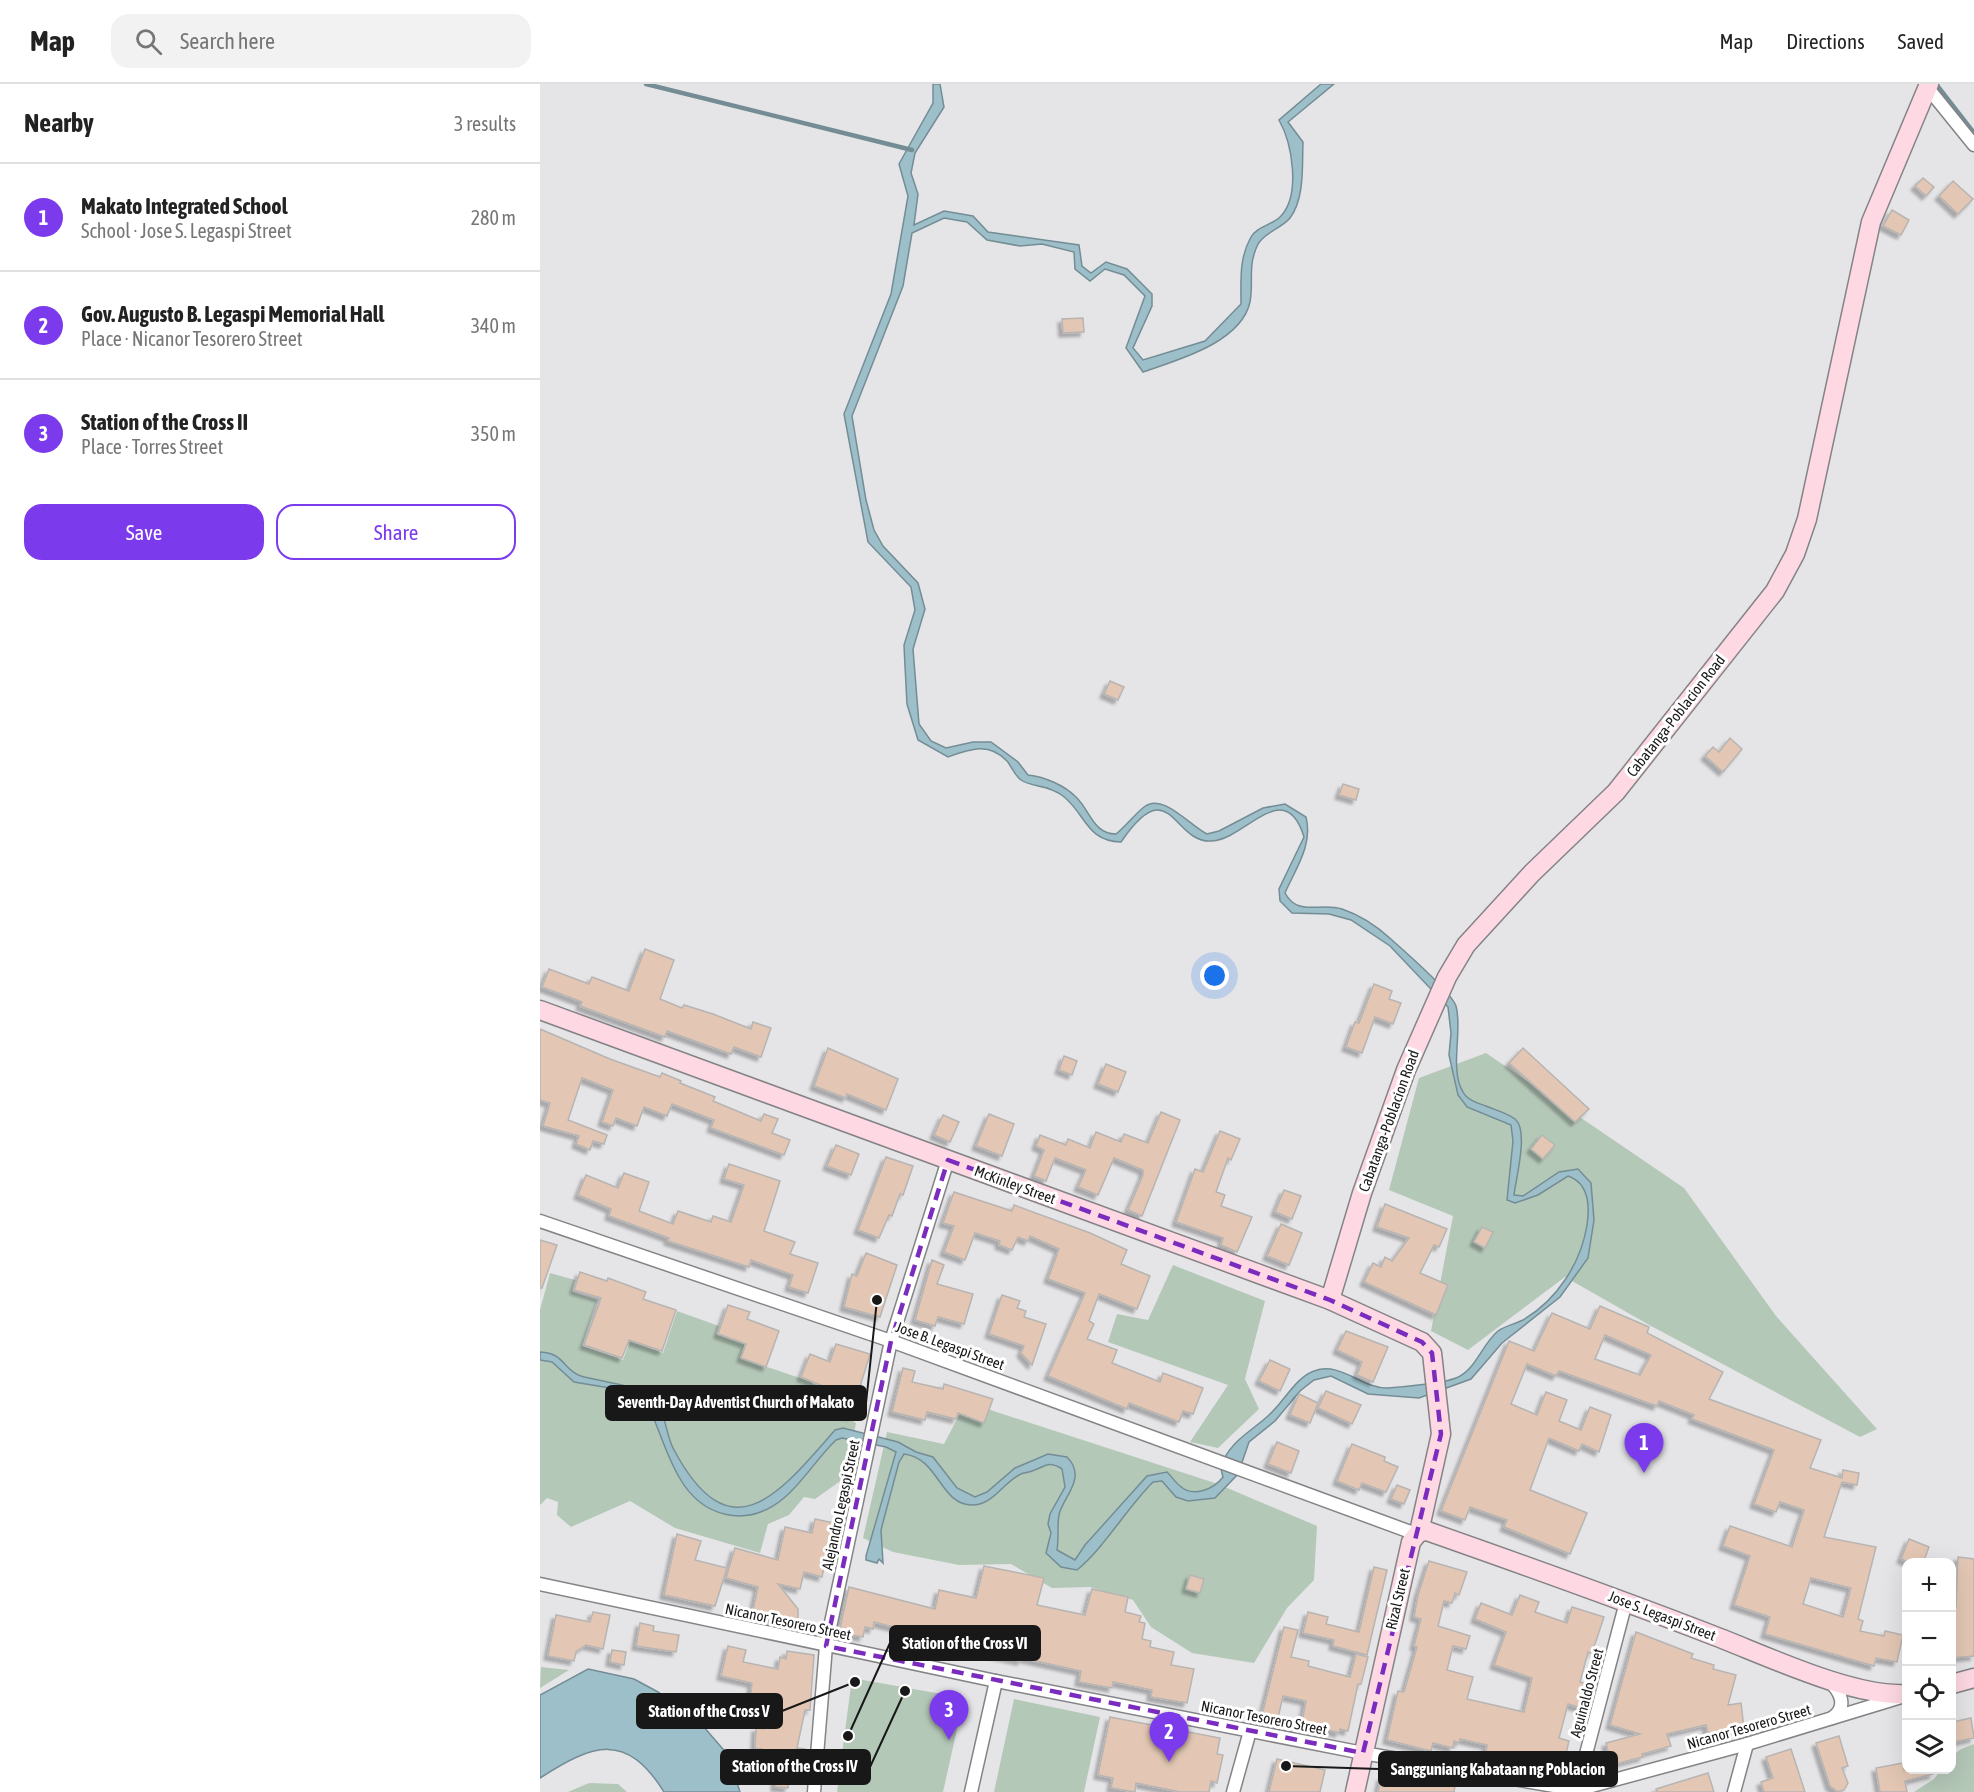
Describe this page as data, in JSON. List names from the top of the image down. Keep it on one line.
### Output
{"streets":{"street":["Cabatanga-Poblacion Road","McKinley Street","Jose B. Legaspi Street","Alejandro Legaspi Street","Rizal Street","Jose S. Legaspi Street","Nicanor Tesorero Street","Aguinaldo Street"]},"crossings":[["Cabatanga-Poblacion Road","McKinley Street"],["McKinley Street","Alejandro Legaspi Street"],["McKinley Street","Rizal Street"],["Jose B. Legaspi Street","Alejandro Legaspi Street"],["Jose B. Legaspi Street","Jose S. Legaspi Street"],["Alejandro Legaspi Street","Nicanor Tesorero Street"],["Rizal Street","Jose S. Legaspi Street"],["Rizal Street","Nicanor Tesorero Street"],["Jose S. Legaspi Street","Aguinaldo Street"],["Nicanor Tesorero Street","Aguinaldo Street"]],"places":["Seventh-Day Adventist Church of Makato","Station of the Cross V","Station of the Cross IV","Station of the Cross VI","Sangguniang Kabataan ng Poblacion"],"page":{"header":"Map","search":"Search here","nav":["Map","Directions","Saved"],"heading":["Nearby","3 results"],"list":[{"mark":"1","name":"Makato Integrated School","note":"School · Jose S. Legaspi Street","value":"280 m"},{"mark":"2","name":"Gov. Augusto B. Legaspi Memorial Hall","note":"Place · Nicanor Tesorero Street","value":"340 m"},{"mark":"3","name":"Station of the Cross II","note":"Place · Torres Street","value":"350 m"}],"buttons":["Save","Share"],"pins":["1","3","2"],"map_buttons":["+","−"]}}
